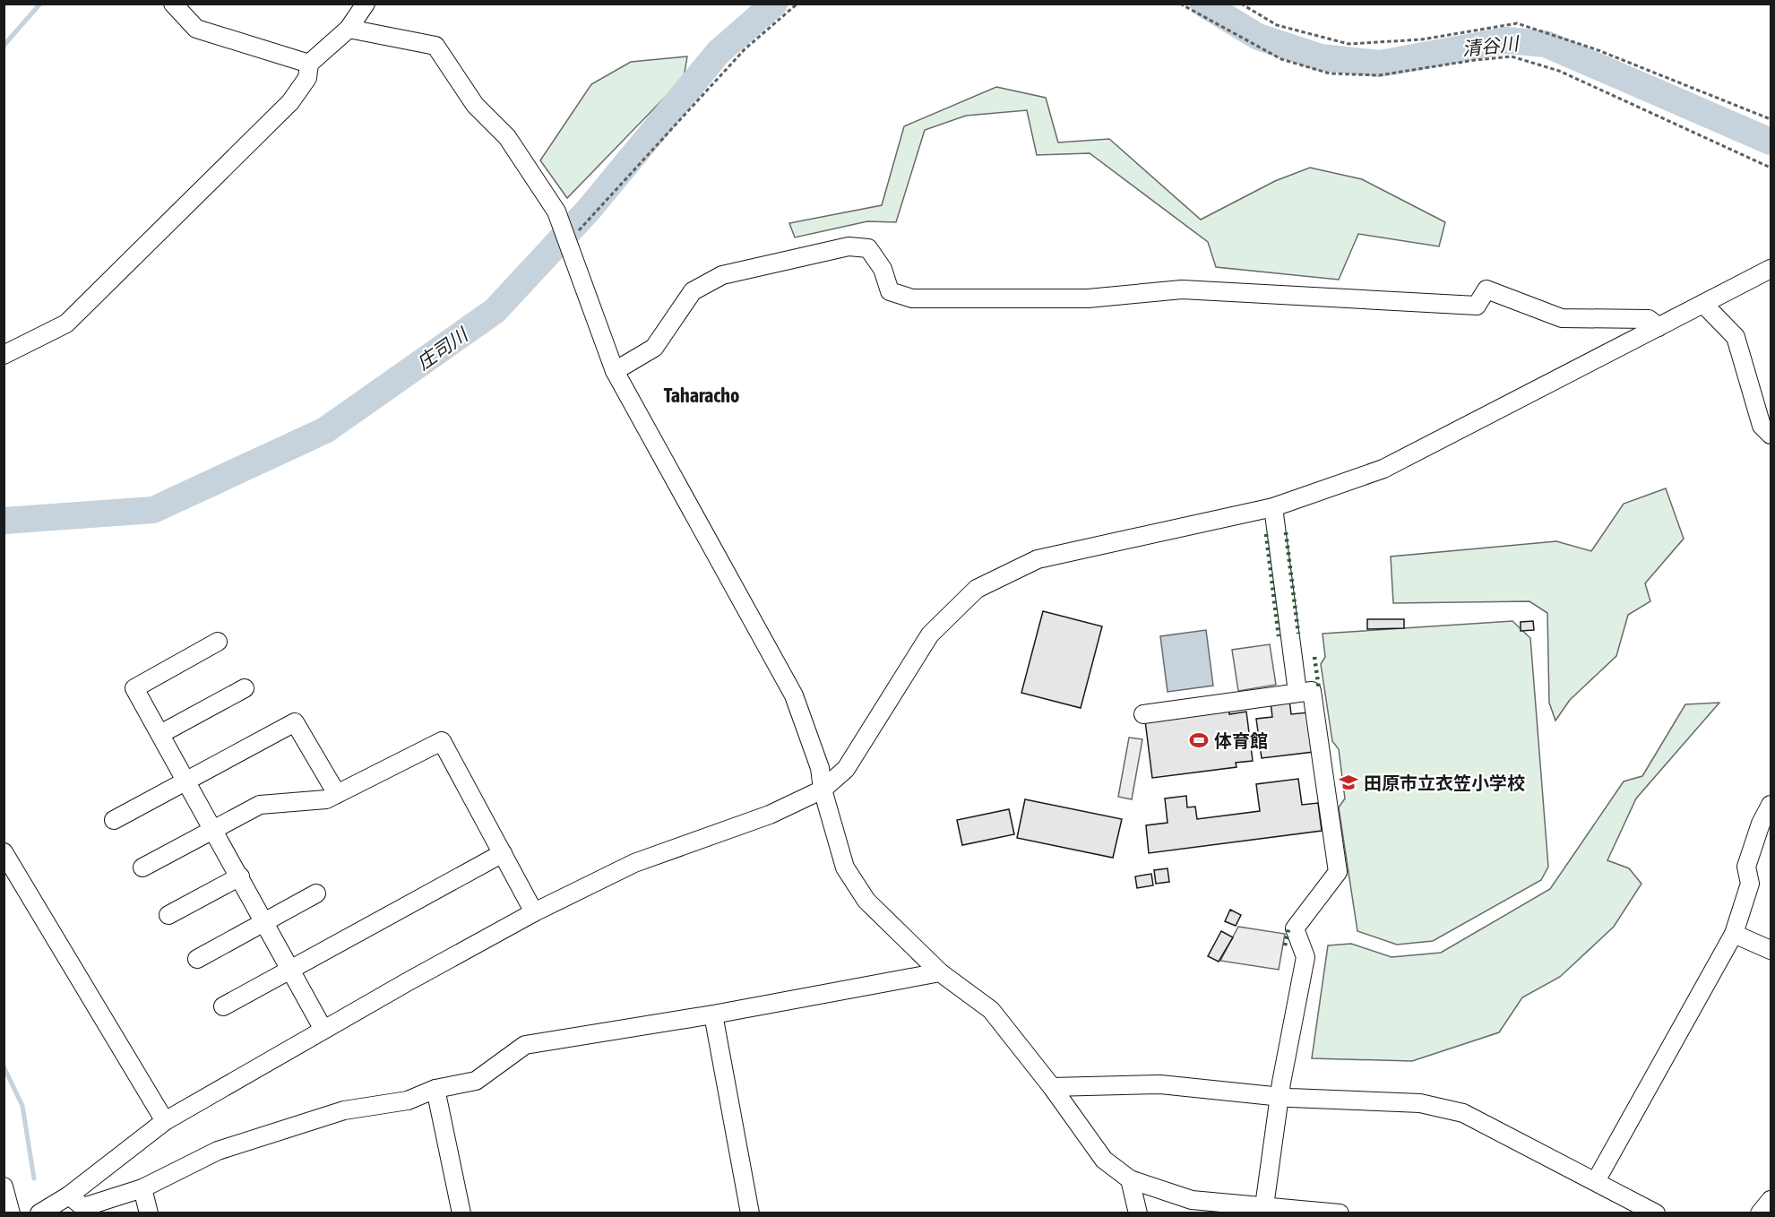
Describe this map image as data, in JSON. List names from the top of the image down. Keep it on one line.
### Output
{"districts":["Taharacho"],"water":["清谷川","庄司川"],"places":{"sports":["体育館"],"school or university":["田原市立衣笠小学校"]}}
